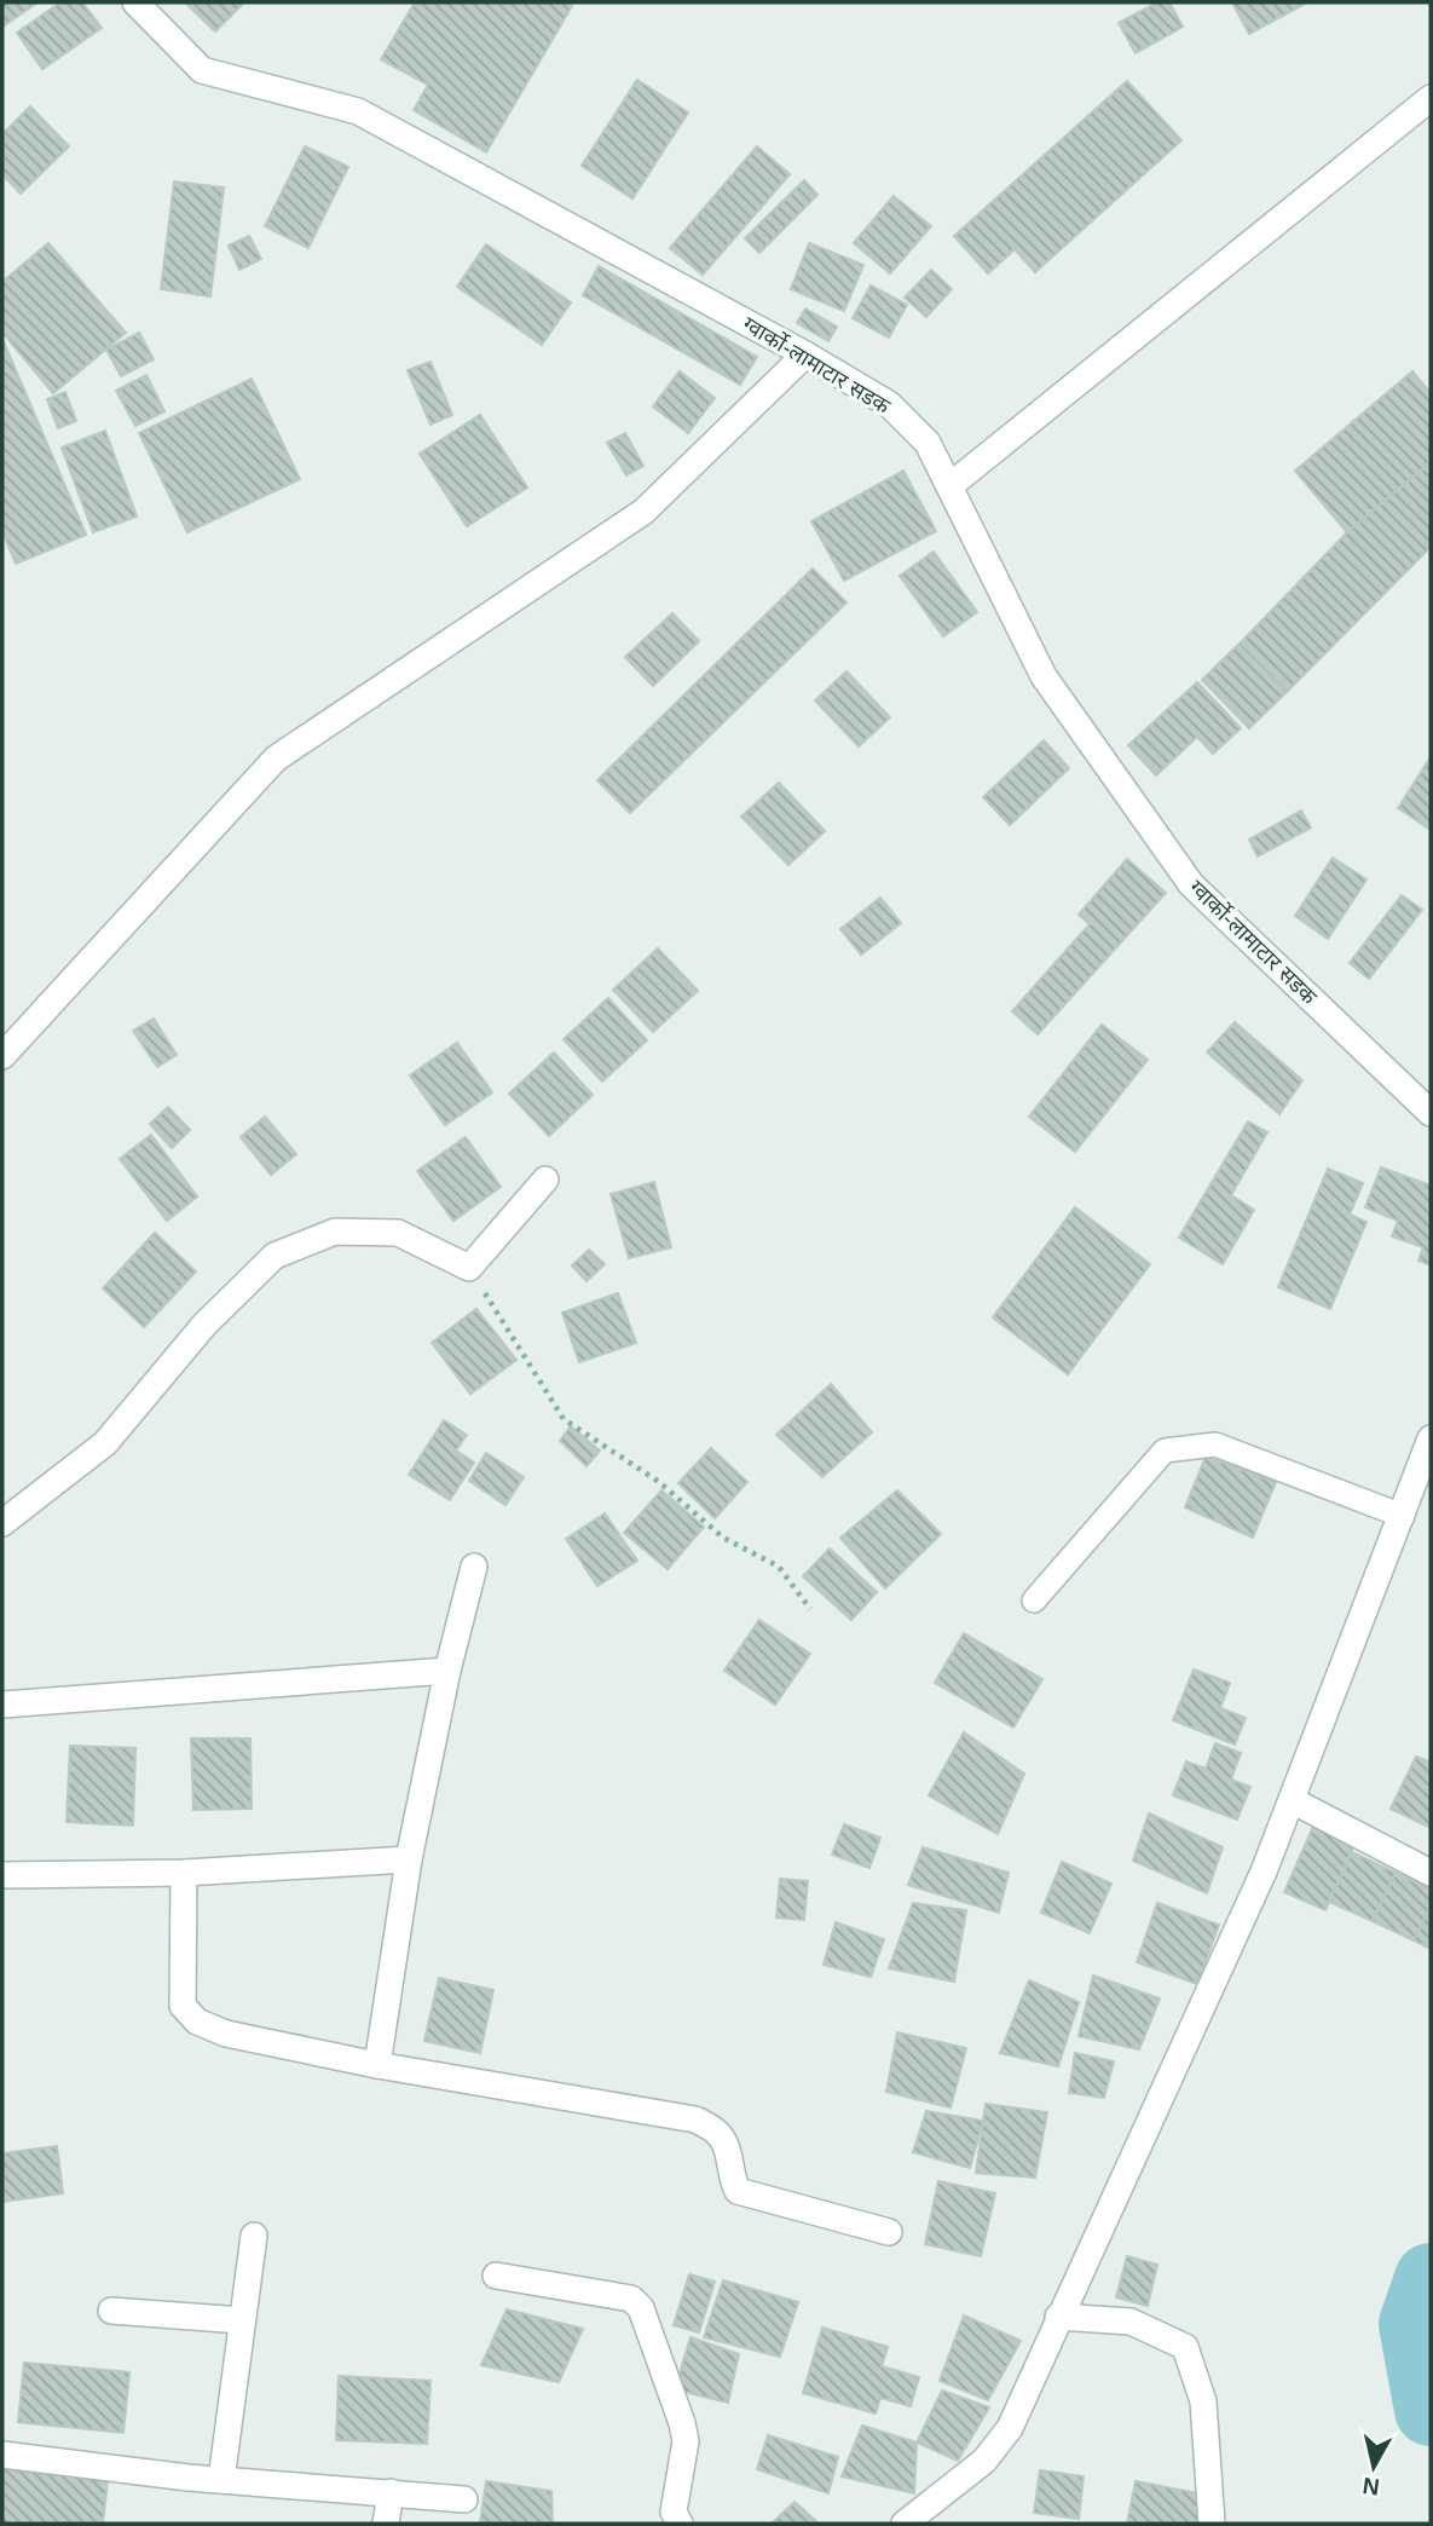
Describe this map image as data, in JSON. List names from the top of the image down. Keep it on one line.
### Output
{"streets":{"street":["ग्वार्को-लामाटार सडक"]},"north":"bottom"}
